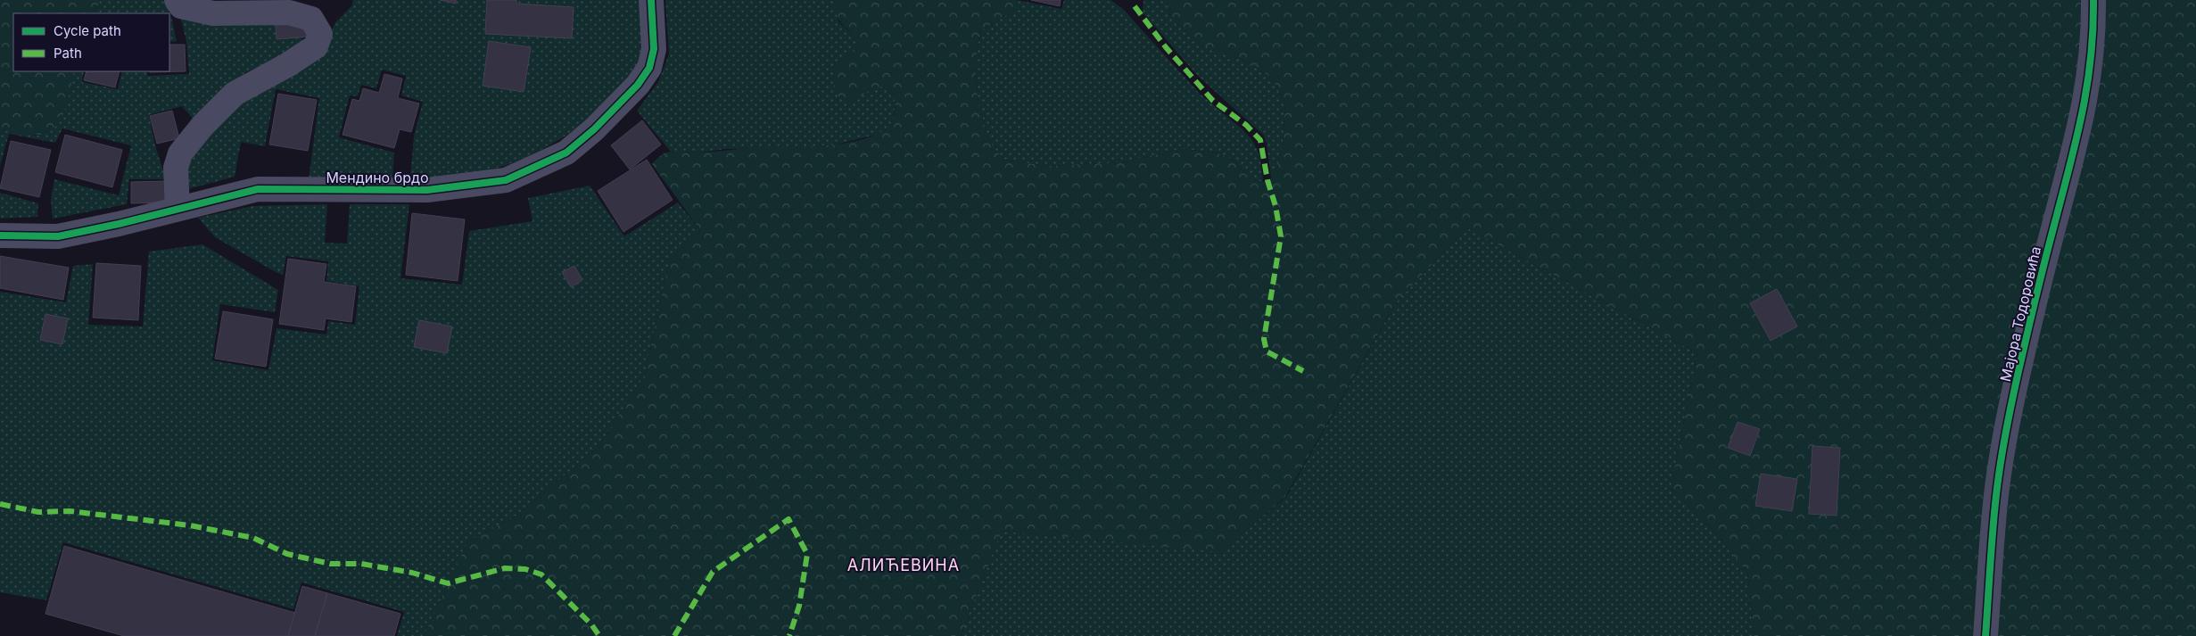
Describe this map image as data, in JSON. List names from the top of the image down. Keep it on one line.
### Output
{"streets":{"street":["Мендино брдо","Мајора Тодоровића"]},"districts":["АЛИЋЕВИНА"],"legend":["Cycle path","Path"]}
